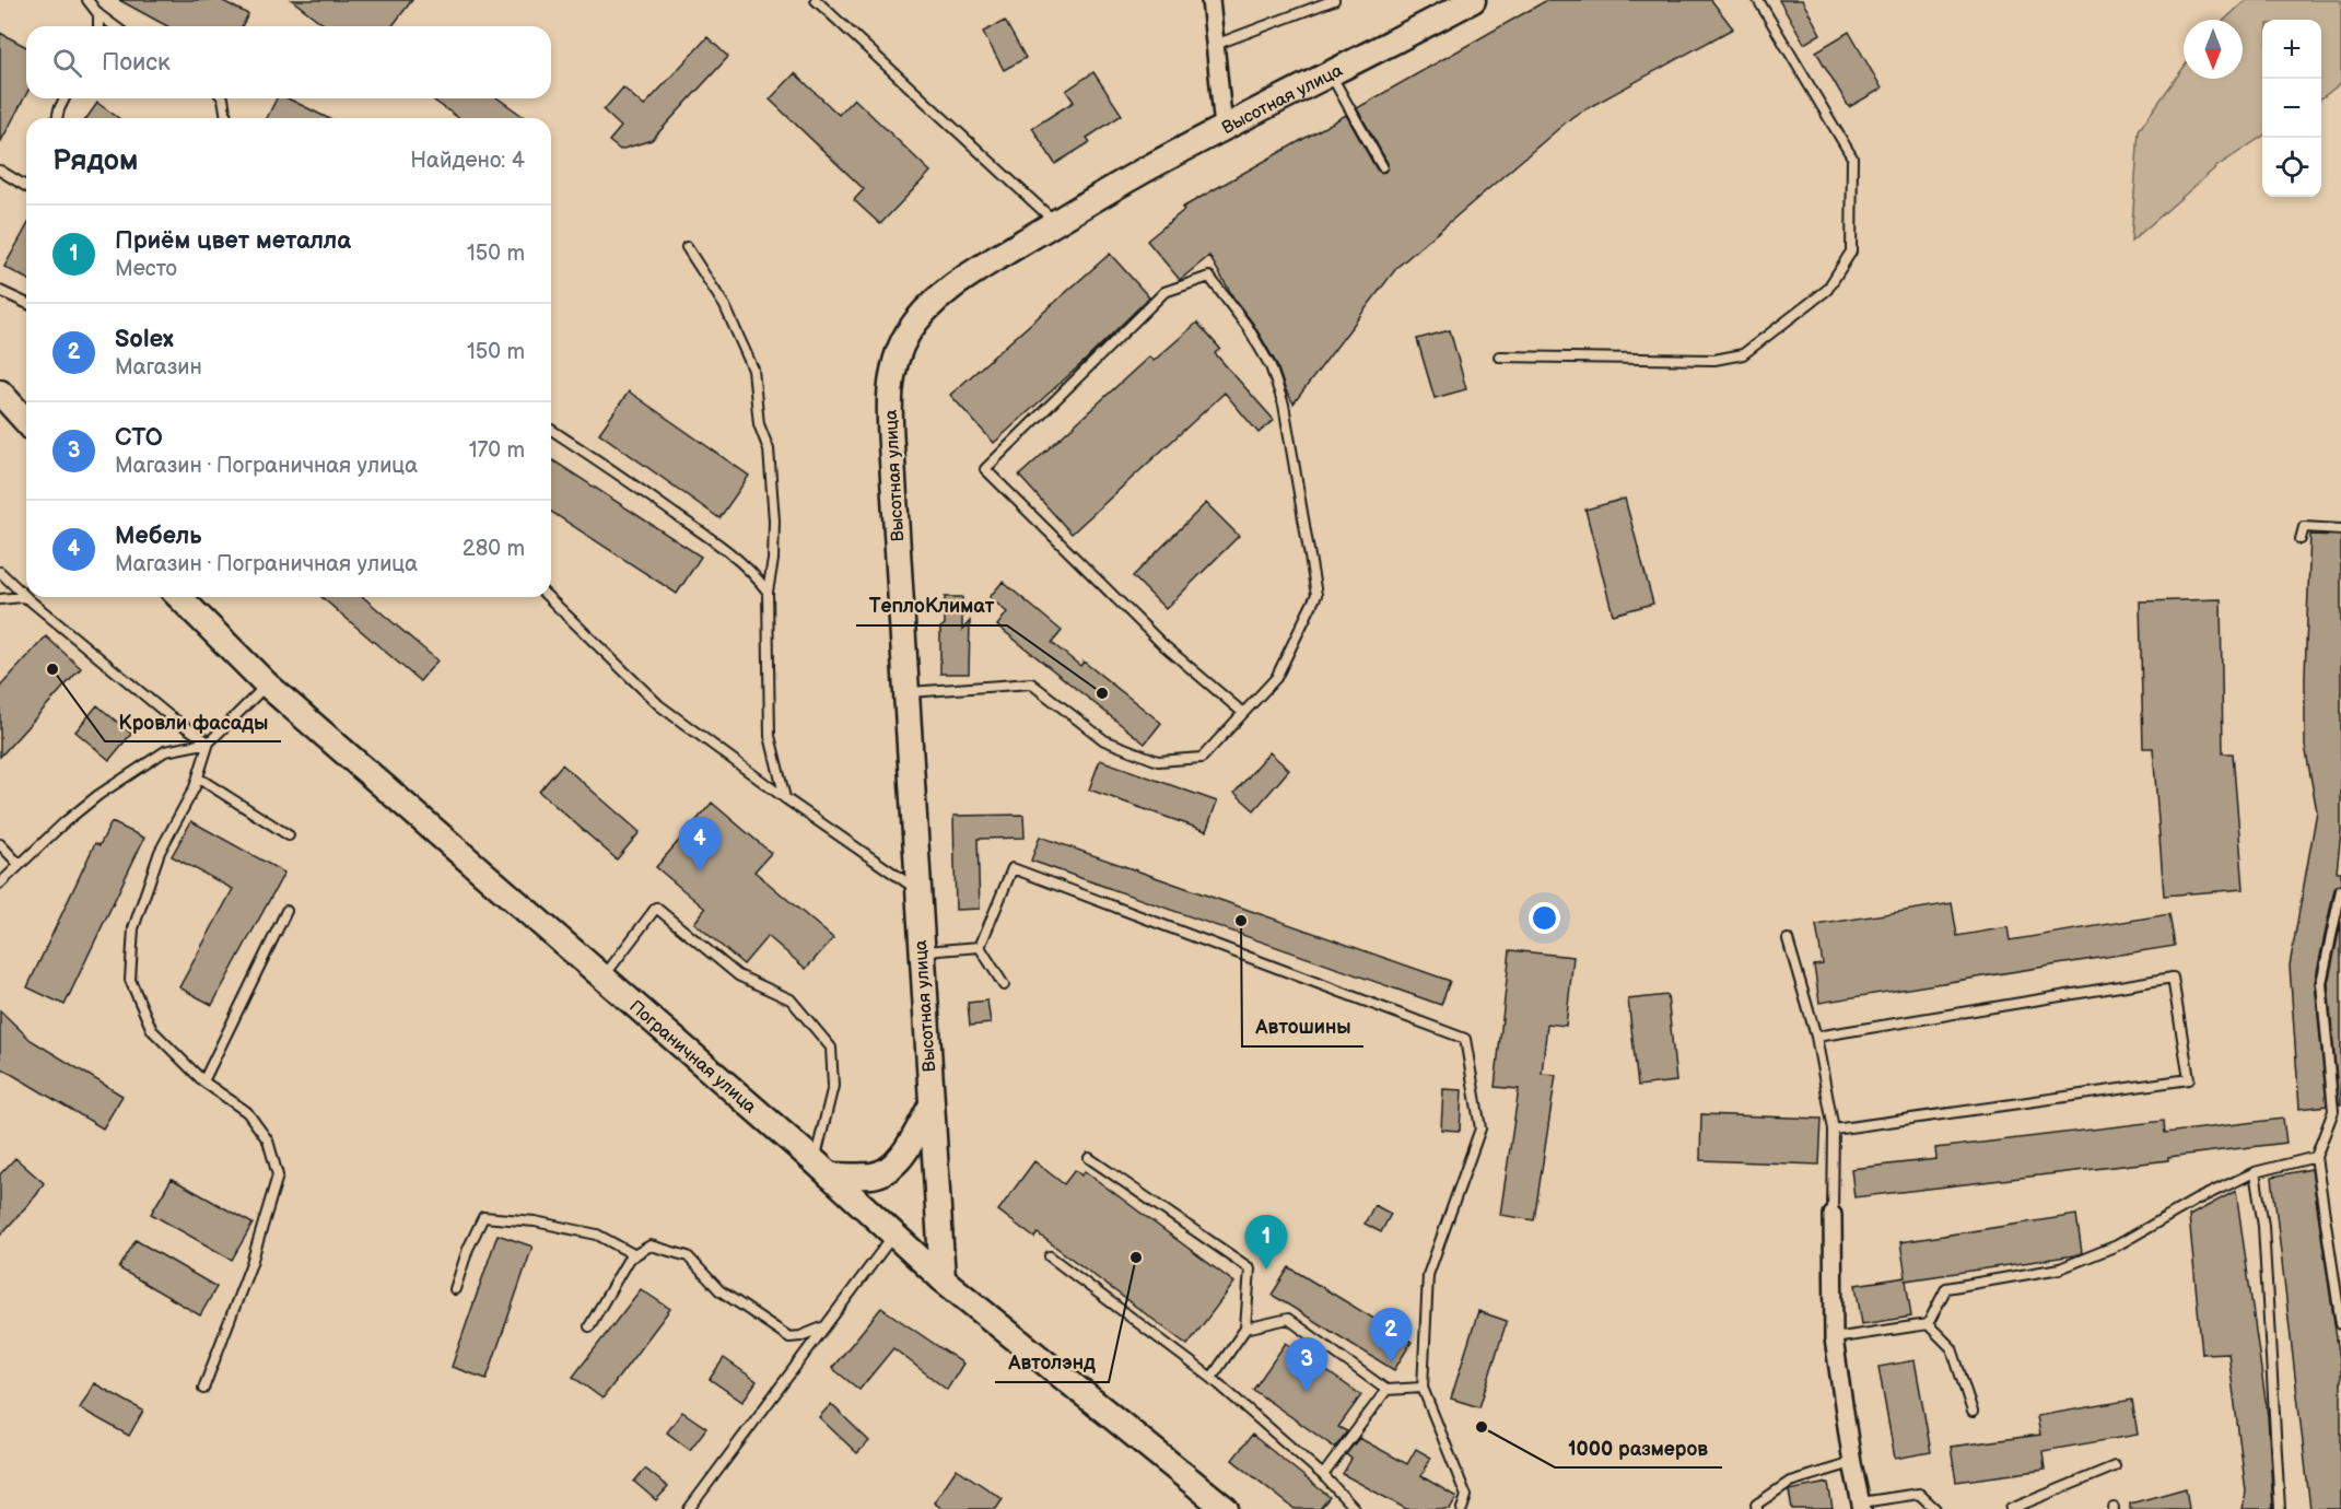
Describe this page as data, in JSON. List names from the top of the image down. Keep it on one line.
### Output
{"streets":{"street":["Высотная улица","Пограничная улица"]},"crossings":[["Высотная улица","Пограничная улица"]],"places":["Кровли фасады","ТеплоКлимат","Автошины","Автолэнд","1000 размеров"],"north":"bottom","page":{"map_buttons":["+","−"],"search":"Поиск","heading":["Рядом","Найдено: 4"],"list":[{"mark":"1","name":"Приём цвет металла","note":"Место","value":"150 m"},{"mark":"2","name":"Solex","note":"Магазин","value":"150 m"},{"mark":"3","name":"СТО","note":"Магазин · Пограничная улица","value":"170 m"},{"mark":"4","name":"Мебель","note":"Магазин · Пограничная улица","value":"280 m"}],"pins":["4","1","2","3"]}}
